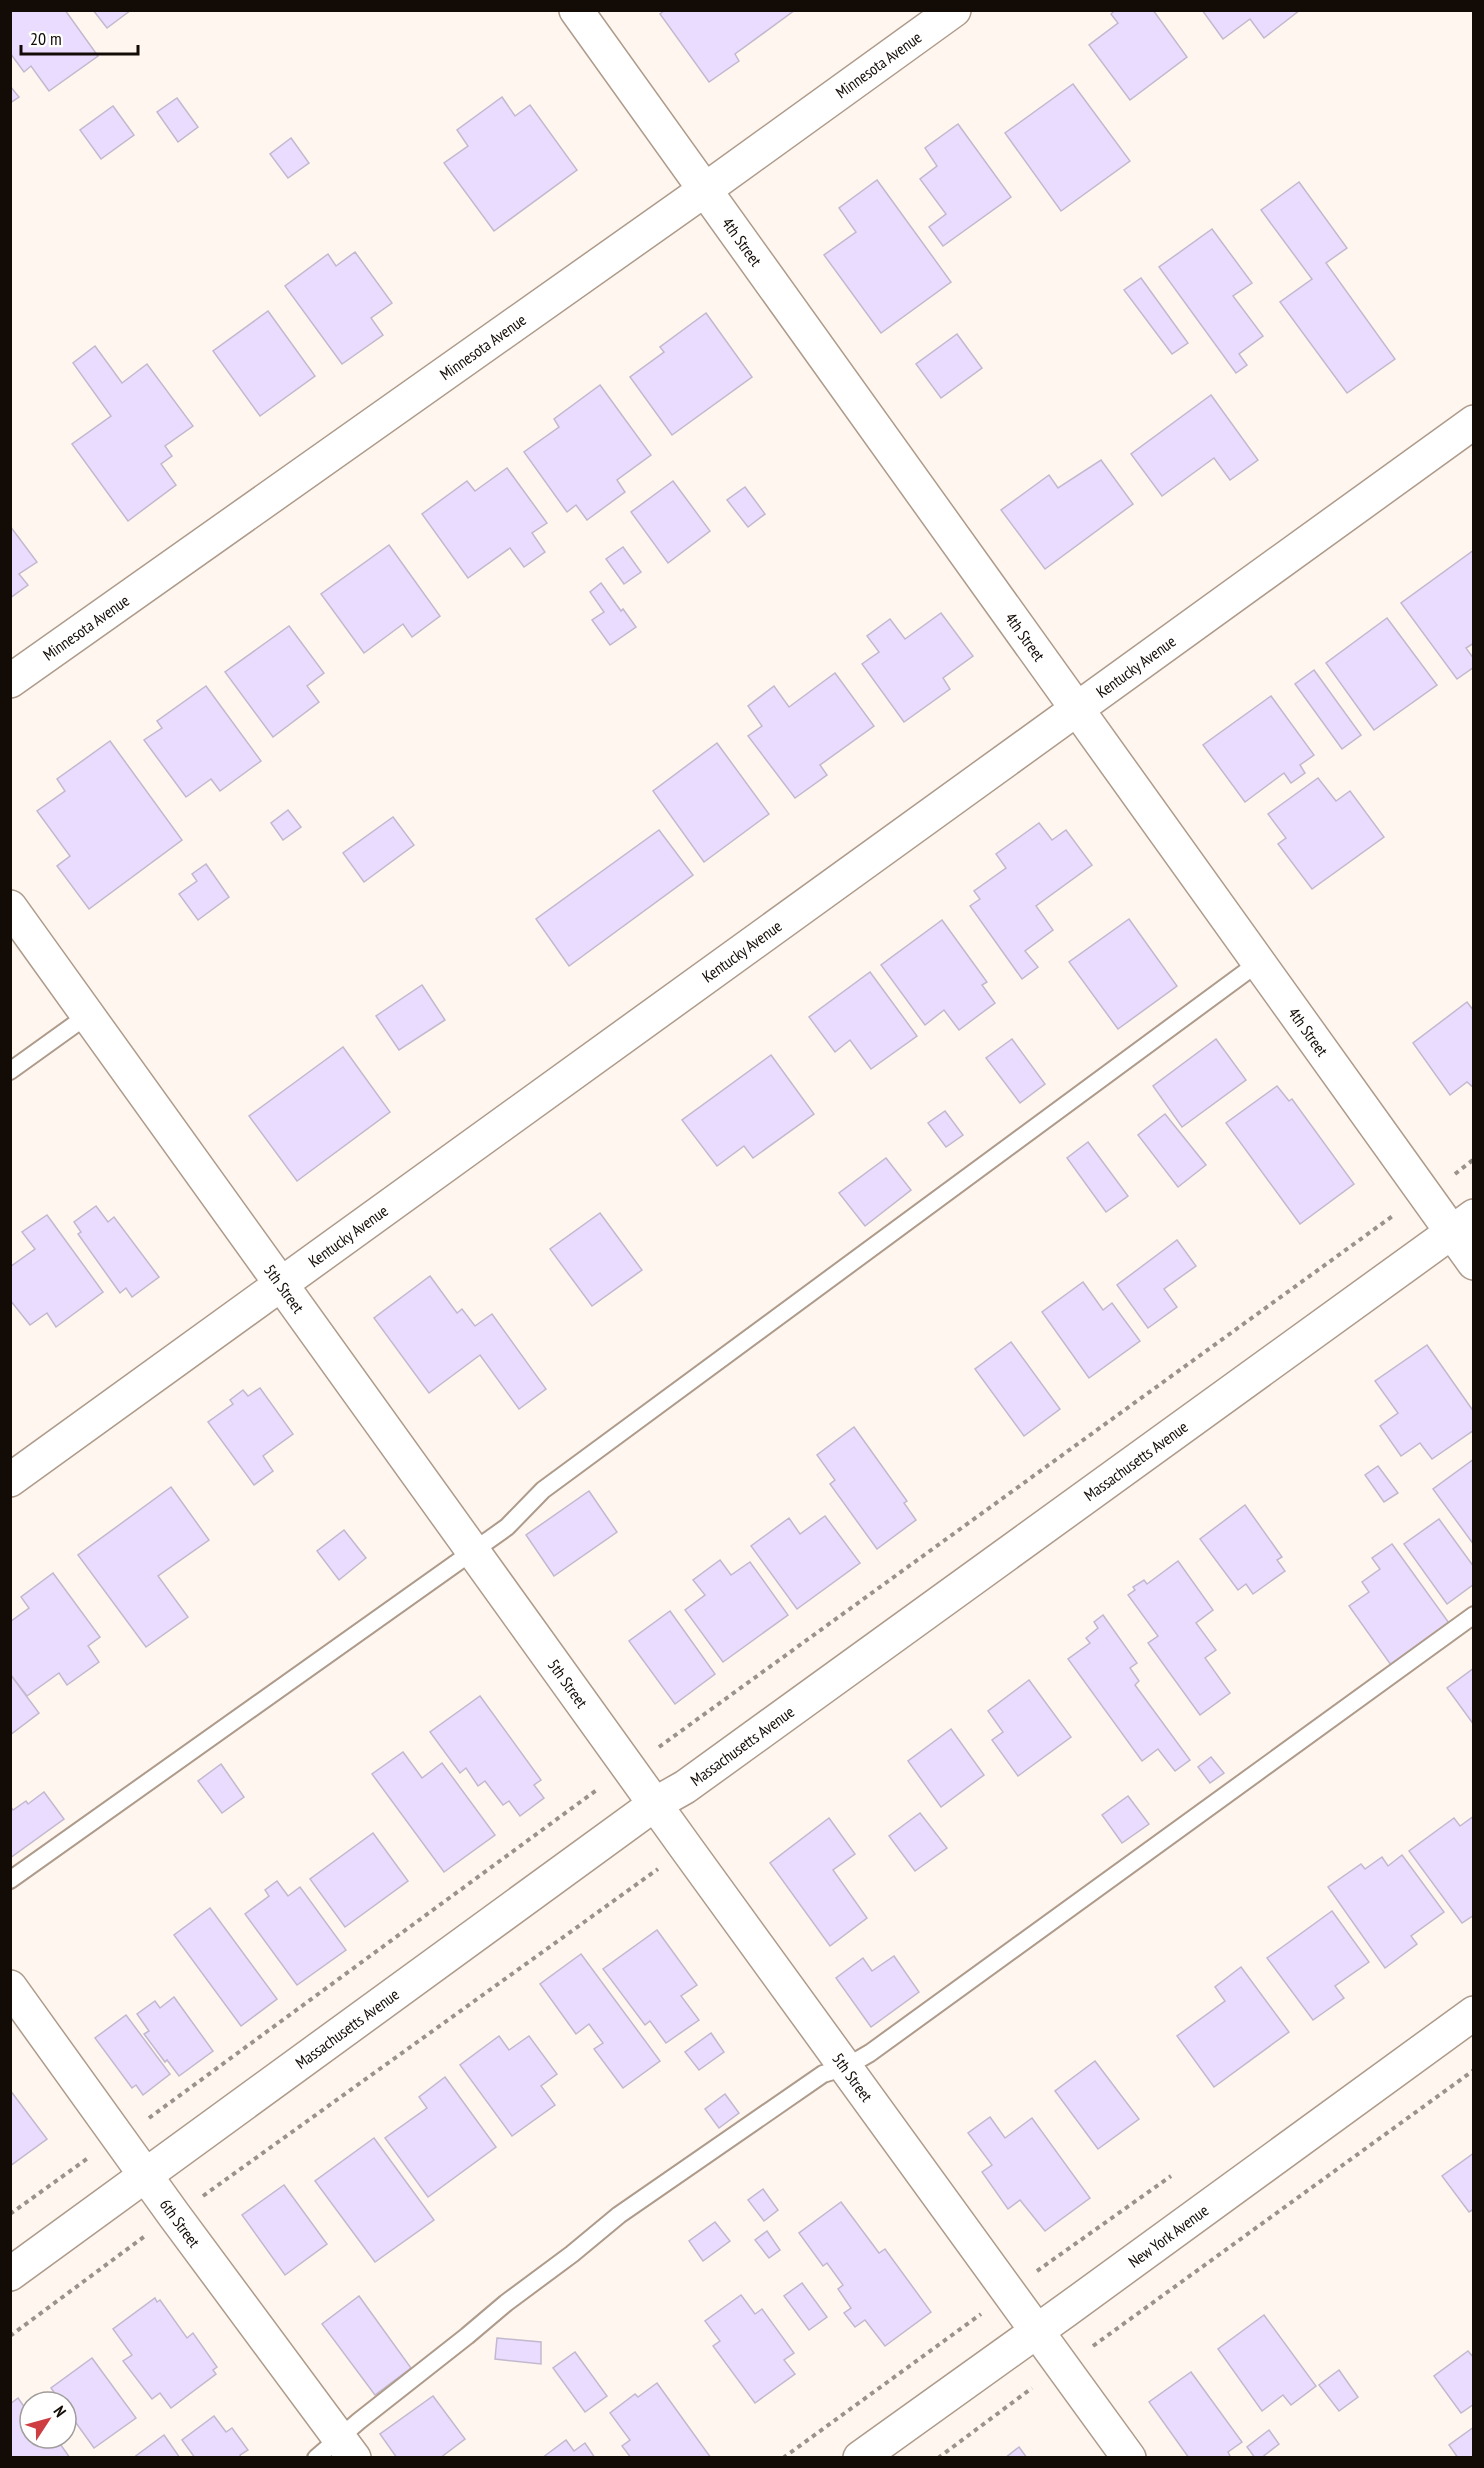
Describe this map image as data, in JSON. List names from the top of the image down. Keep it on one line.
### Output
{"streets":{"street":["Minnesota Avenue","4th Street","Kentucky Avenue","5th Street","Massachusetts Avenue","6th Street","New York Avenue"]},"crossings":[["Minnesota Avenue","4th Street"],["4th Street","Kentucky Avenue"],["4th Street","Massachusetts Avenue"],["Kentucky Avenue","5th Street"],["5th Street","Massachusetts Avenue"],["5th Street","New York Avenue"],["Massachusetts Avenue","6th Street"]],"scale_bar":"20 m","north":"top right"}
